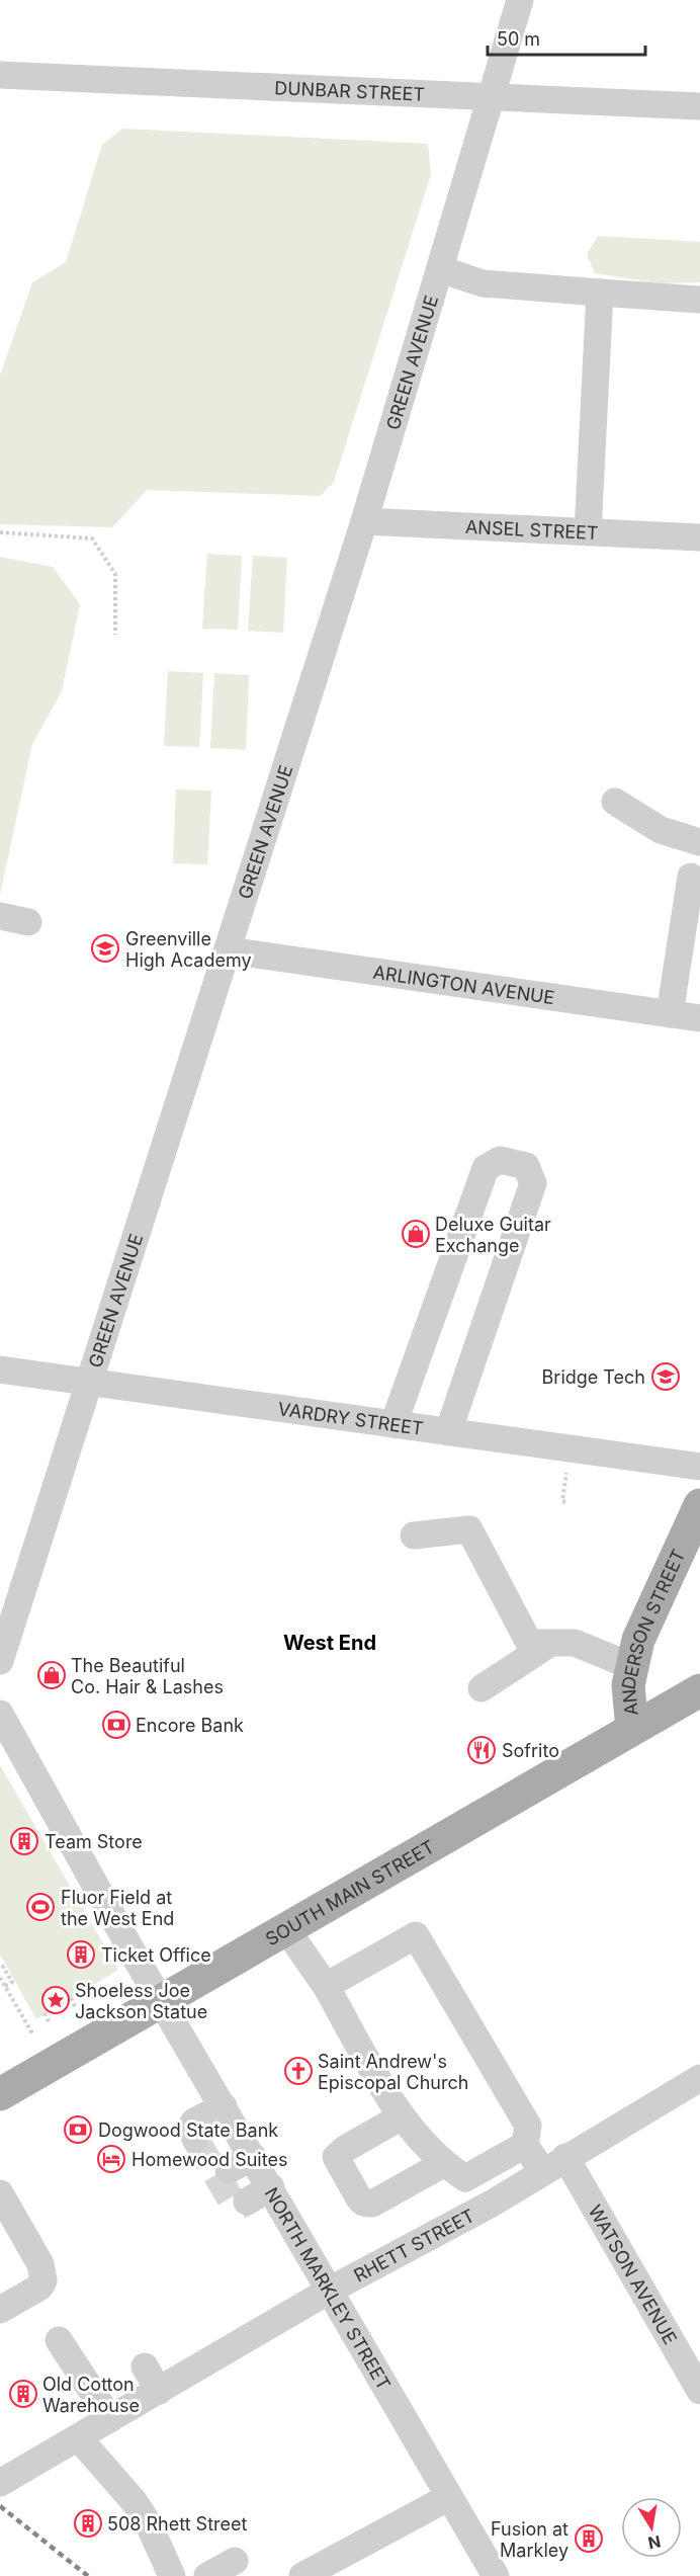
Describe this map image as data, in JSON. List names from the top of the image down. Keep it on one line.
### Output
{"streets":{"main road":["ANDERSON STREET","SOUTH MAIN STREET"],"street":["DUNBAR STREET","GREEN AVENUE","ANSEL STREET","ARLINGTON AVENUE","VARDRY STREET","RHETT STREET","WATSON AVENUE","NORTH MARKLEY STREET"]},"crossings":[["DUNBAR STREET","GREEN AVENUE"],["GREEN AVENUE","ANSEL STREET"],["GREEN AVENUE","ARLINGTON AVENUE"],["GREEN AVENUE","VARDRY STREET"],["ANDERSON STREET","SOUTH MAIN STREET"],["SOUTH MAIN STREET","NORTH MARKLEY STREET"],["RHETT STREET","WATSON AVENUE"],["RHETT STREET","NORTH MARKLEY STREET"]],"districts":["West End"],"places":{"school or university":["Greenville High Academy","Bridge Tech"],"shop":["Deluxe Guitar Exchange","The Beautiful Co. Hair & Lashes"],"bank":["Encore Bank","Dogwood State Bank"],"restaurant":["Sofrito"],"building":["Team Store","Ticket Office","Old Cotton Warehouse","508 Rhett Street","Fusion at Markley"],"sports":["Fluor Field at the West End"],"place":["Shoeless Joe Jackson Statue"],"church":["Saint Andrew's Episcopal Church"],"hotel":["Homewood Suites"]},"scale_bar":"50 m","north":"bottom"}
